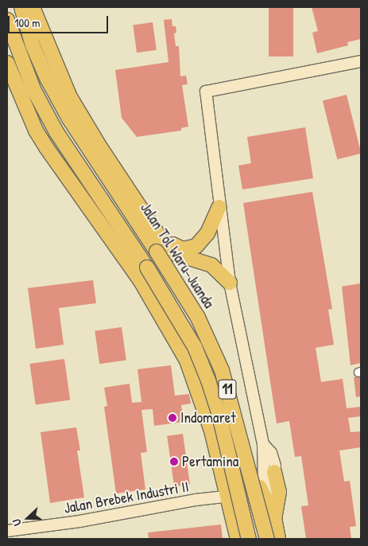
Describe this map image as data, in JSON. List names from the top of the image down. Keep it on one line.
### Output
{"streets":{"highway":["Jalan Tol Waru–Juanda","11"],"street":["Jalan Brebek Industri II"]},"places":["Indomaret","Pertamina"],"scale_bar":"100 m","north":"left"}
